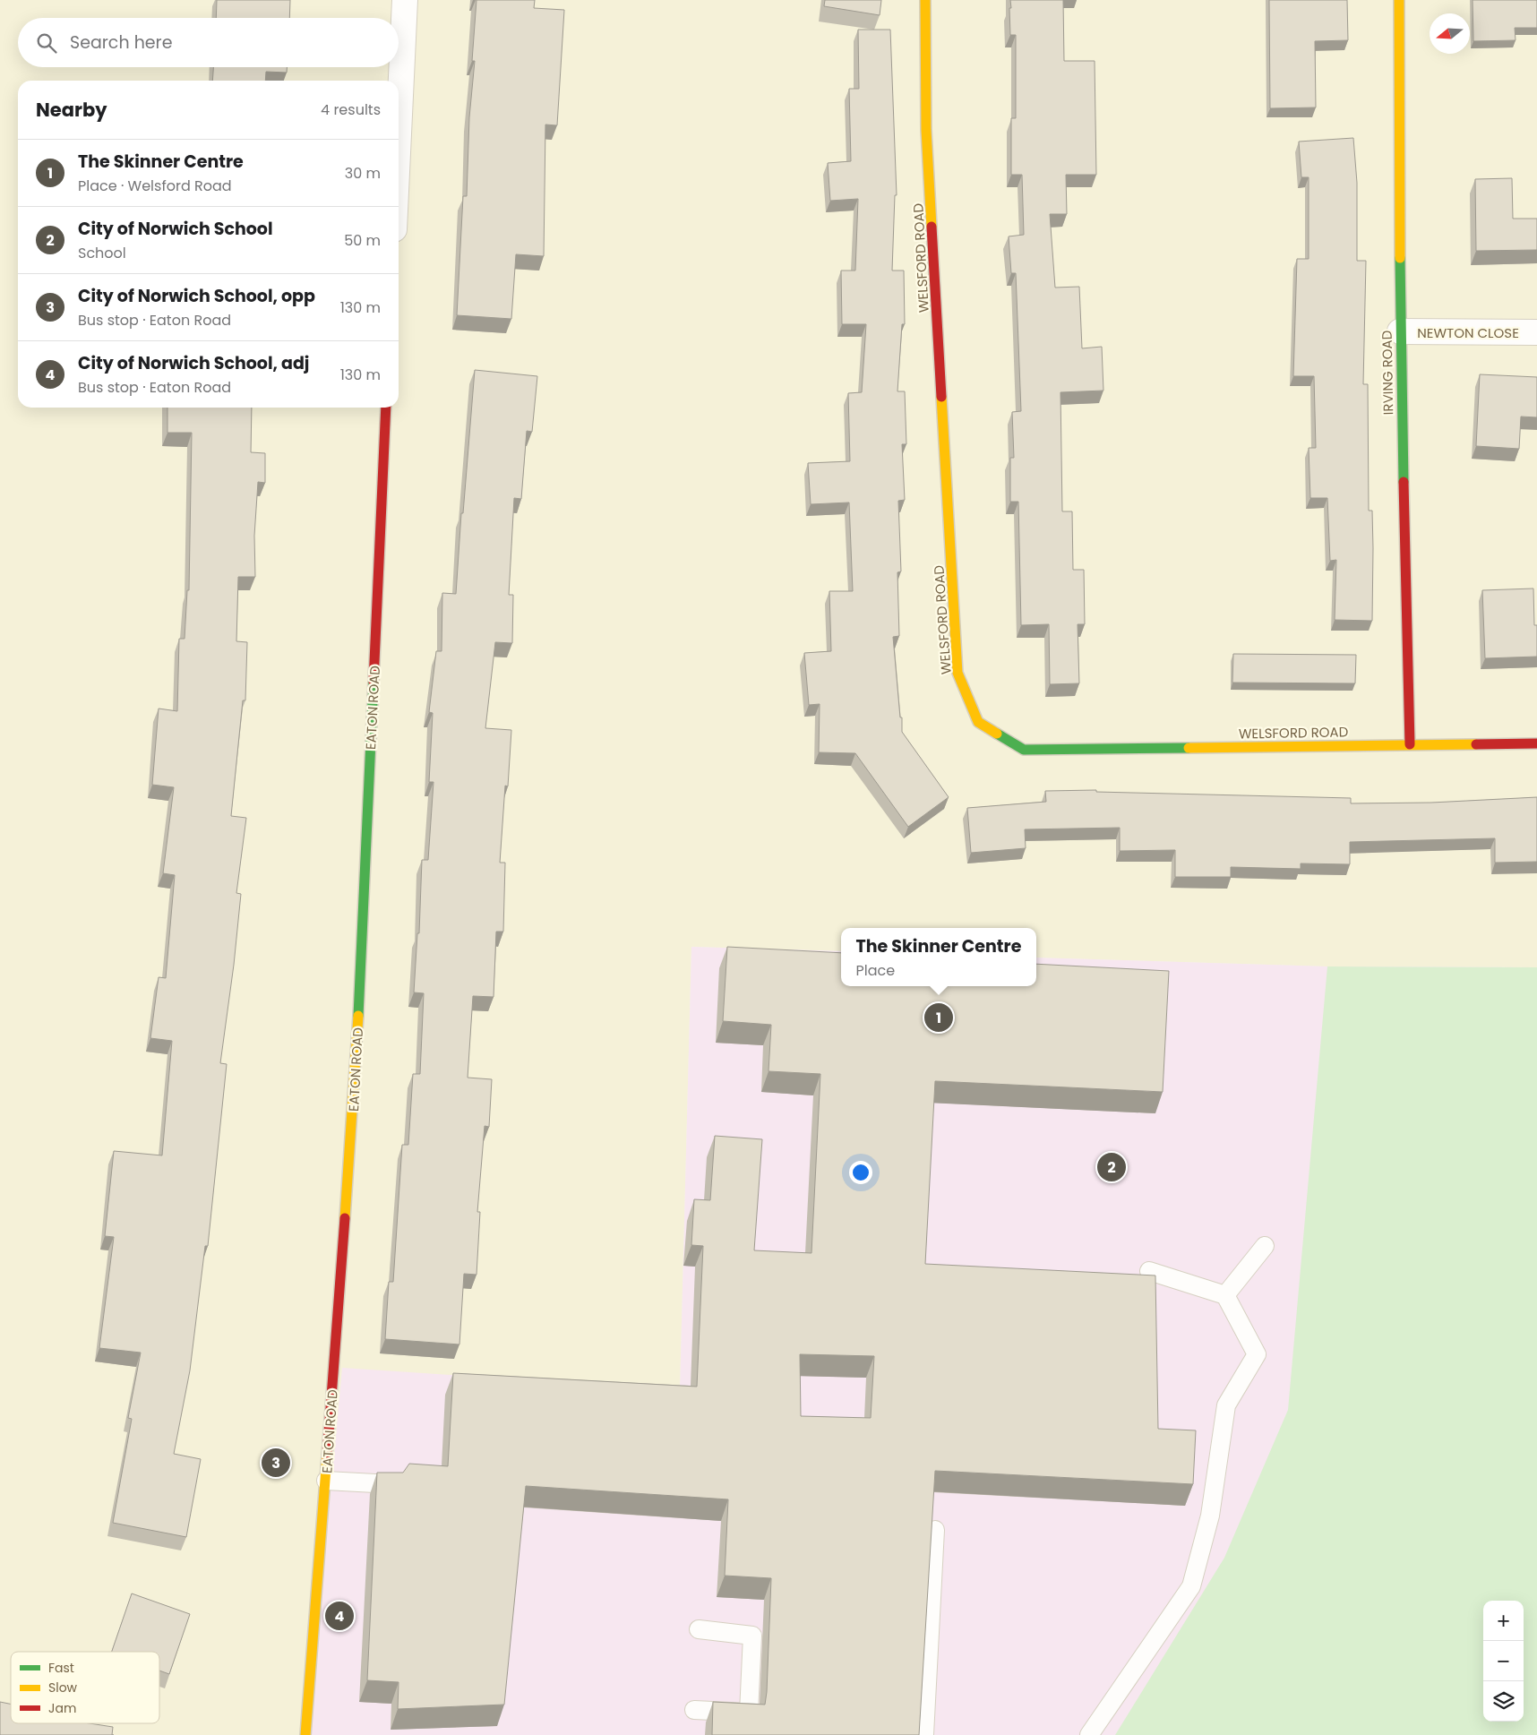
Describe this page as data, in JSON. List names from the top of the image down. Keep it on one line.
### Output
{"streets":{"street":["WELSFORD ROAD","NEWTON CLOSE","IRVING ROAD","EATON ROAD"]},"crossings":[["WELSFORD ROAD","IRVING ROAD"],["NEWTON CLOSE","IRVING ROAD"]],"legend":["Fast","Slow","Jam"],"north":"left","page":{"search":"Search here","heading":["Nearby","4 results"],"list":[{"mark":"1","name":"The Skinner Centre","note":"Place · Welsford Road","value":"30 m"},{"mark":"2","name":"City of Norwich School","note":"School","value":"50 m"},{"mark":"3","name":"City of Norwich School, opp","note":"Bus stop · Eaton Road","value":"130 m"},{"mark":"4","name":"City of Norwich School, adj","note":"Bus stop · Eaton Road","value":"130 m"}],"popup":["The Skinner Centre","Place"],"pins":["1","2","3","4"],"map_buttons":["+","−"]}}
